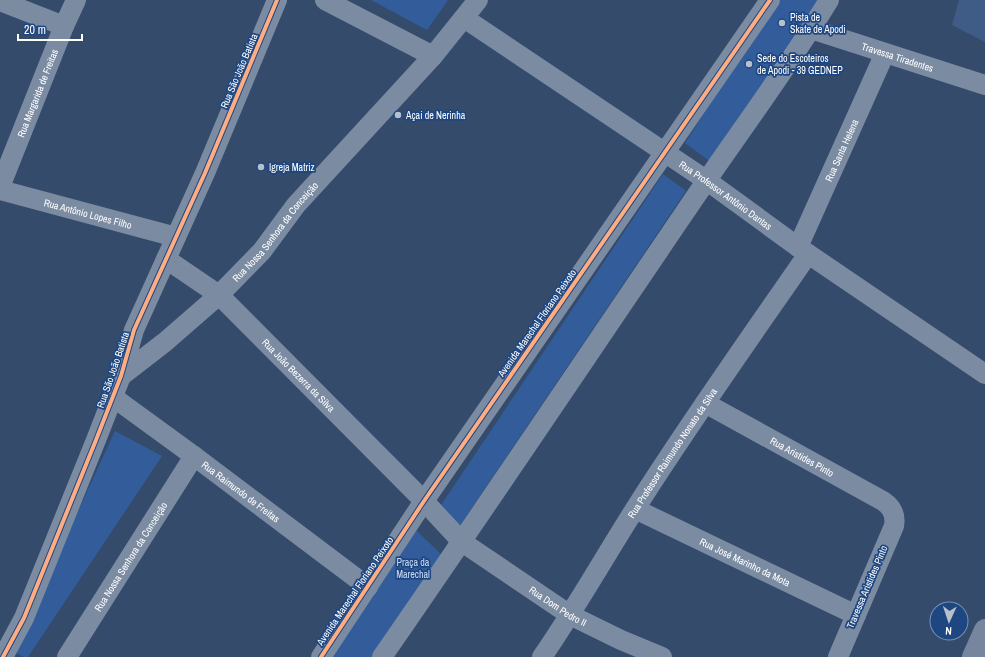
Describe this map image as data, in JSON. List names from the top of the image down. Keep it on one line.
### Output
{"streets":{"street":["Travessa Tiradentes","Rua São João Batista","Rua Margarida de Freitas","Rua Santa Helena","Rua Professor Antônio Dantas","Rua Antônio Lopes Filho","Rua Nossa Senhora da Conceição","Avenida Marechal Floriano Peixoto","Rua João Bezerra da Silva","Rua Professor Raimundo Nonato da Silva","Rua Aristides Pinto","Rua Raimundo de Freitas","Rua José Marinho da Mota","Travessa Aristides Pinto","Rua Dom Pedro II"]},"crossings":[["Travessa Tiradentes","Rua Santa Helena"],["Rua São João Batista","Rua Antônio Lopes Filho"],["Rua São João Batista","Rua Nossa Senhora da Conceição"],["Rua São João Batista","Rua João Bezerra da Silva"],["Rua São João Batista","Rua Raimundo de Freitas"],["Rua Margarida de Freitas","Rua Antônio Lopes Filho"],["Rua Santa Helena","Rua Professor Antônio Dantas"],["Rua Santa Helena","Rua Professor Raimundo Nonato da Silva"],["Rua Professor Antônio Dantas","Rua Nossa Senhora da Conceição"],["Rua Professor Antônio Dantas","Avenida Marechal Floriano Peixoto"],["Rua Professor Antônio Dantas","Rua Professor Raimundo Nonato da Silva"],["Rua Nossa Senhora da Conceição","Rua João Bezerra da Silva"],["Rua Nossa Senhora da Conceição","Rua Raimundo de Freitas"],["Avenida Marechal Floriano Peixoto","Rua João Bezerra da Silva"],["Avenida Marechal Floriano Peixoto","Rua Raimundo de Freitas"],["Rua João Bezerra da Silva","Rua Dom Pedro II"],["Rua Professor Raimundo Nonato da Silva","Rua Aristides Pinto"],["Rua Professor Raimundo Nonato da Silva","Rua José Marinho da Mota"],["Rua Professor Raimundo Nonato da Silva","Rua Dom Pedro II"],["Rua Aristides Pinto","Travessa Aristides Pinto"],["Rua José Marinho da Mota","Travessa Aristides Pinto"]],"parks":["Praça da Marechal"],"places":["Pista de Skate de Apodi","Sede do Escoteiros de Apodi - 39 GEDNEP","Açai de Nerinha","Igreja Matriz"],"scale_bar":"20 m","north":"bottom"}
